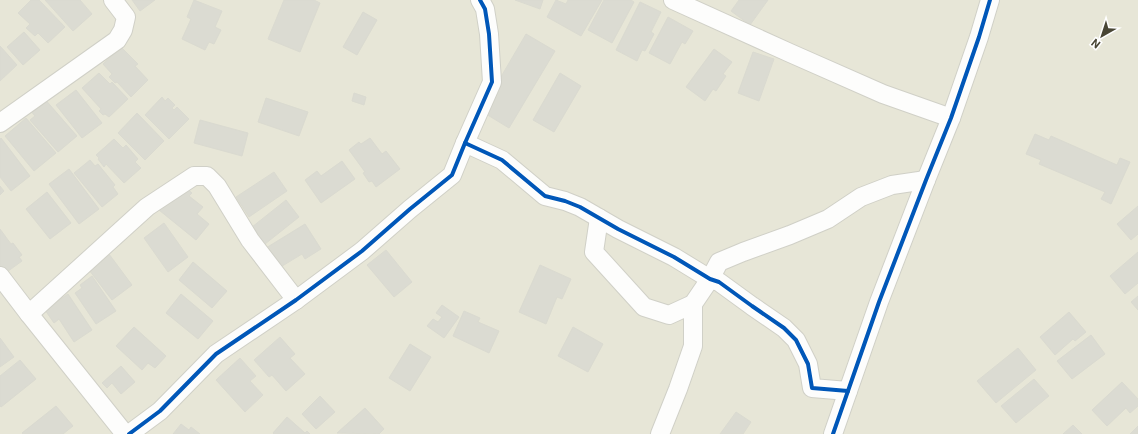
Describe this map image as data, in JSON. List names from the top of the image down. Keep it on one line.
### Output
{"north":"bottom left"}
